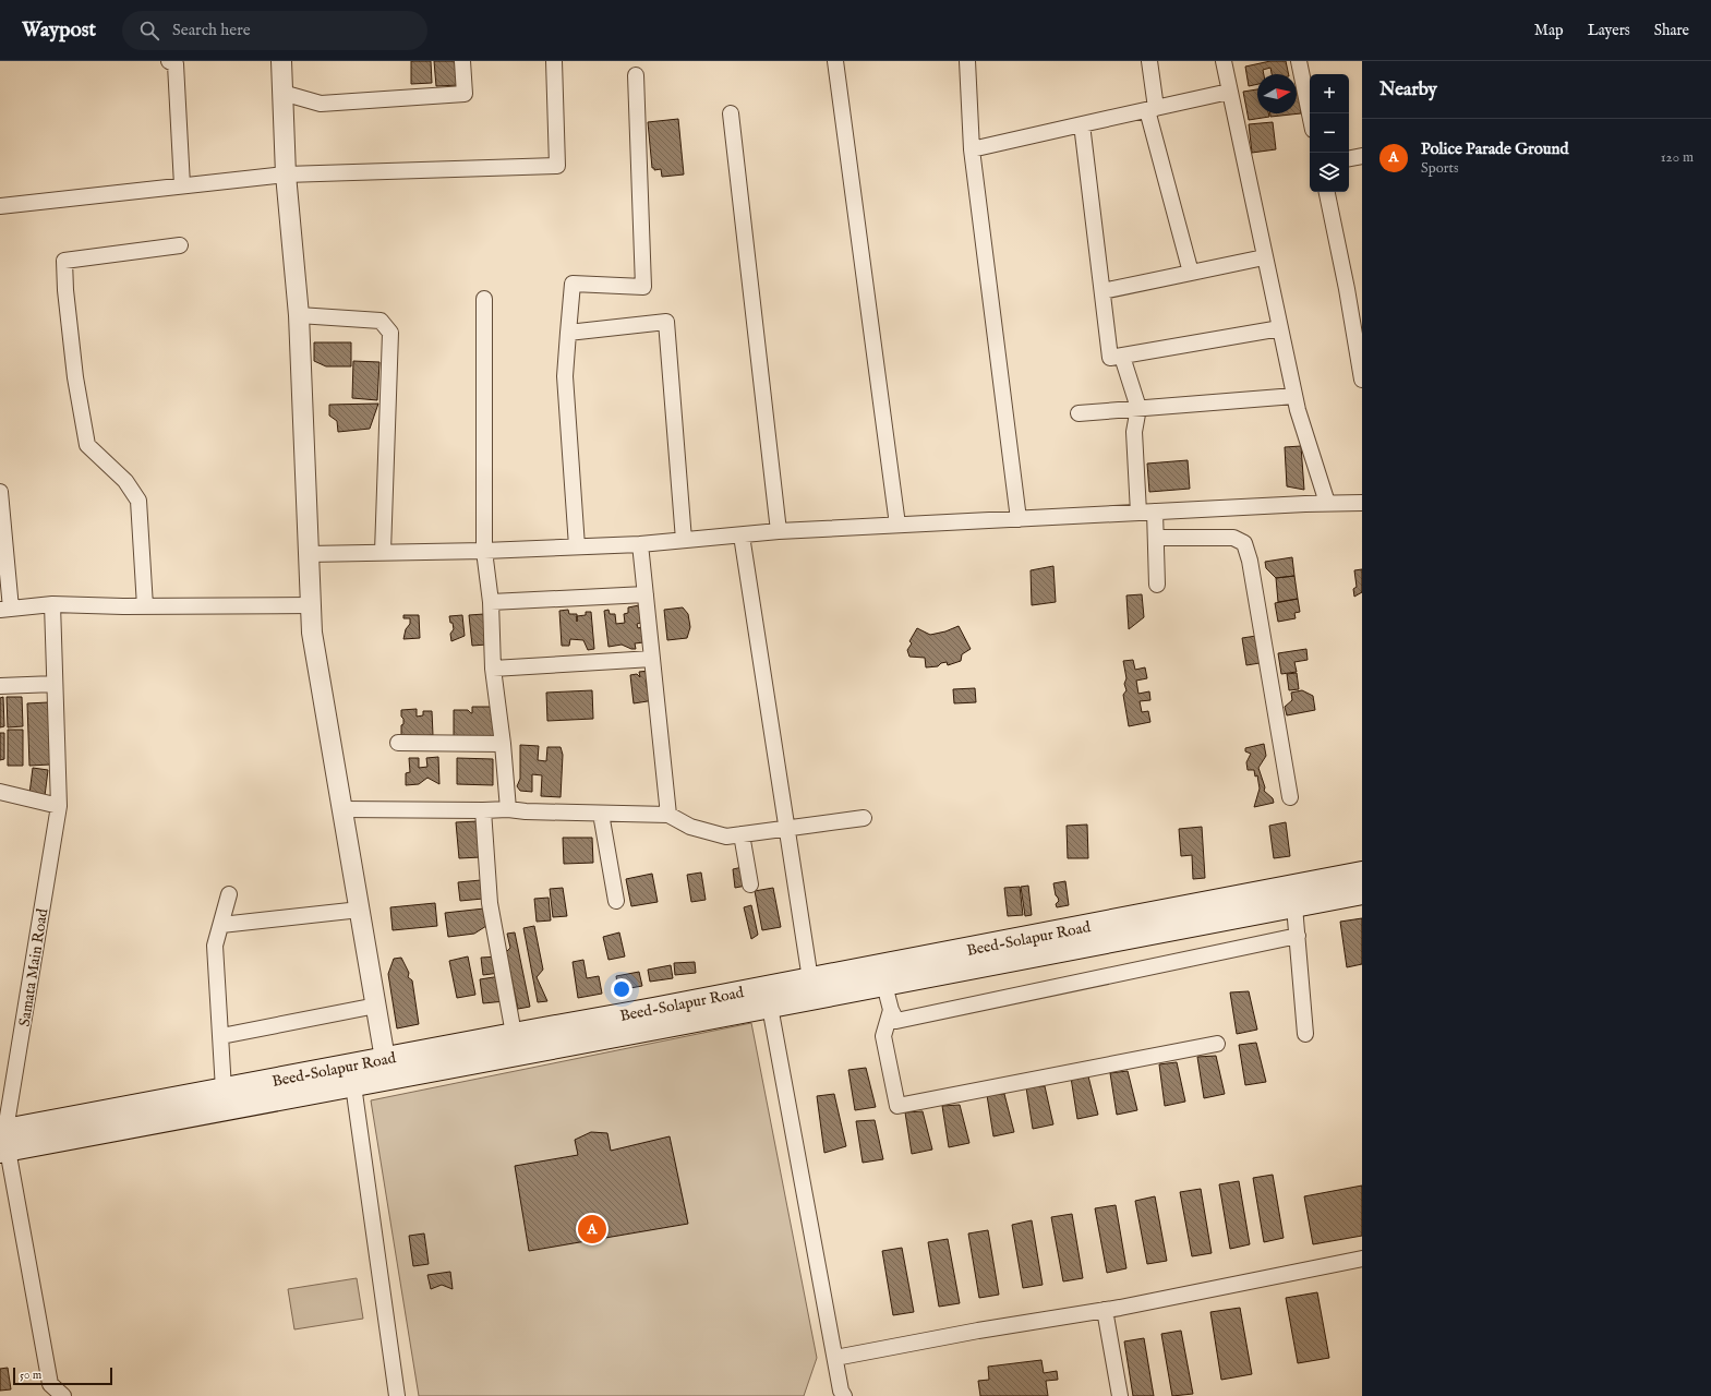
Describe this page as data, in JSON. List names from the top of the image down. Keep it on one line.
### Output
{"streets":{"main road":["Beed-Solapur Road"],"street":["Samata Main Road"]},"crossings":[["Beed-Solapur Road","Samata Main Road"]],"scale_bar":"50 m","north":"right","page":{"header":"Waypost","search":"Search here","nav":["Map","Layers","Share"],"heading":"Nearby","map_buttons":["+","−"],"list":[{"mark":"A","name":"Police Parade Ground","note":"Sports","value":"120 m"}],"pins":"A","scale":"50 m"}}
